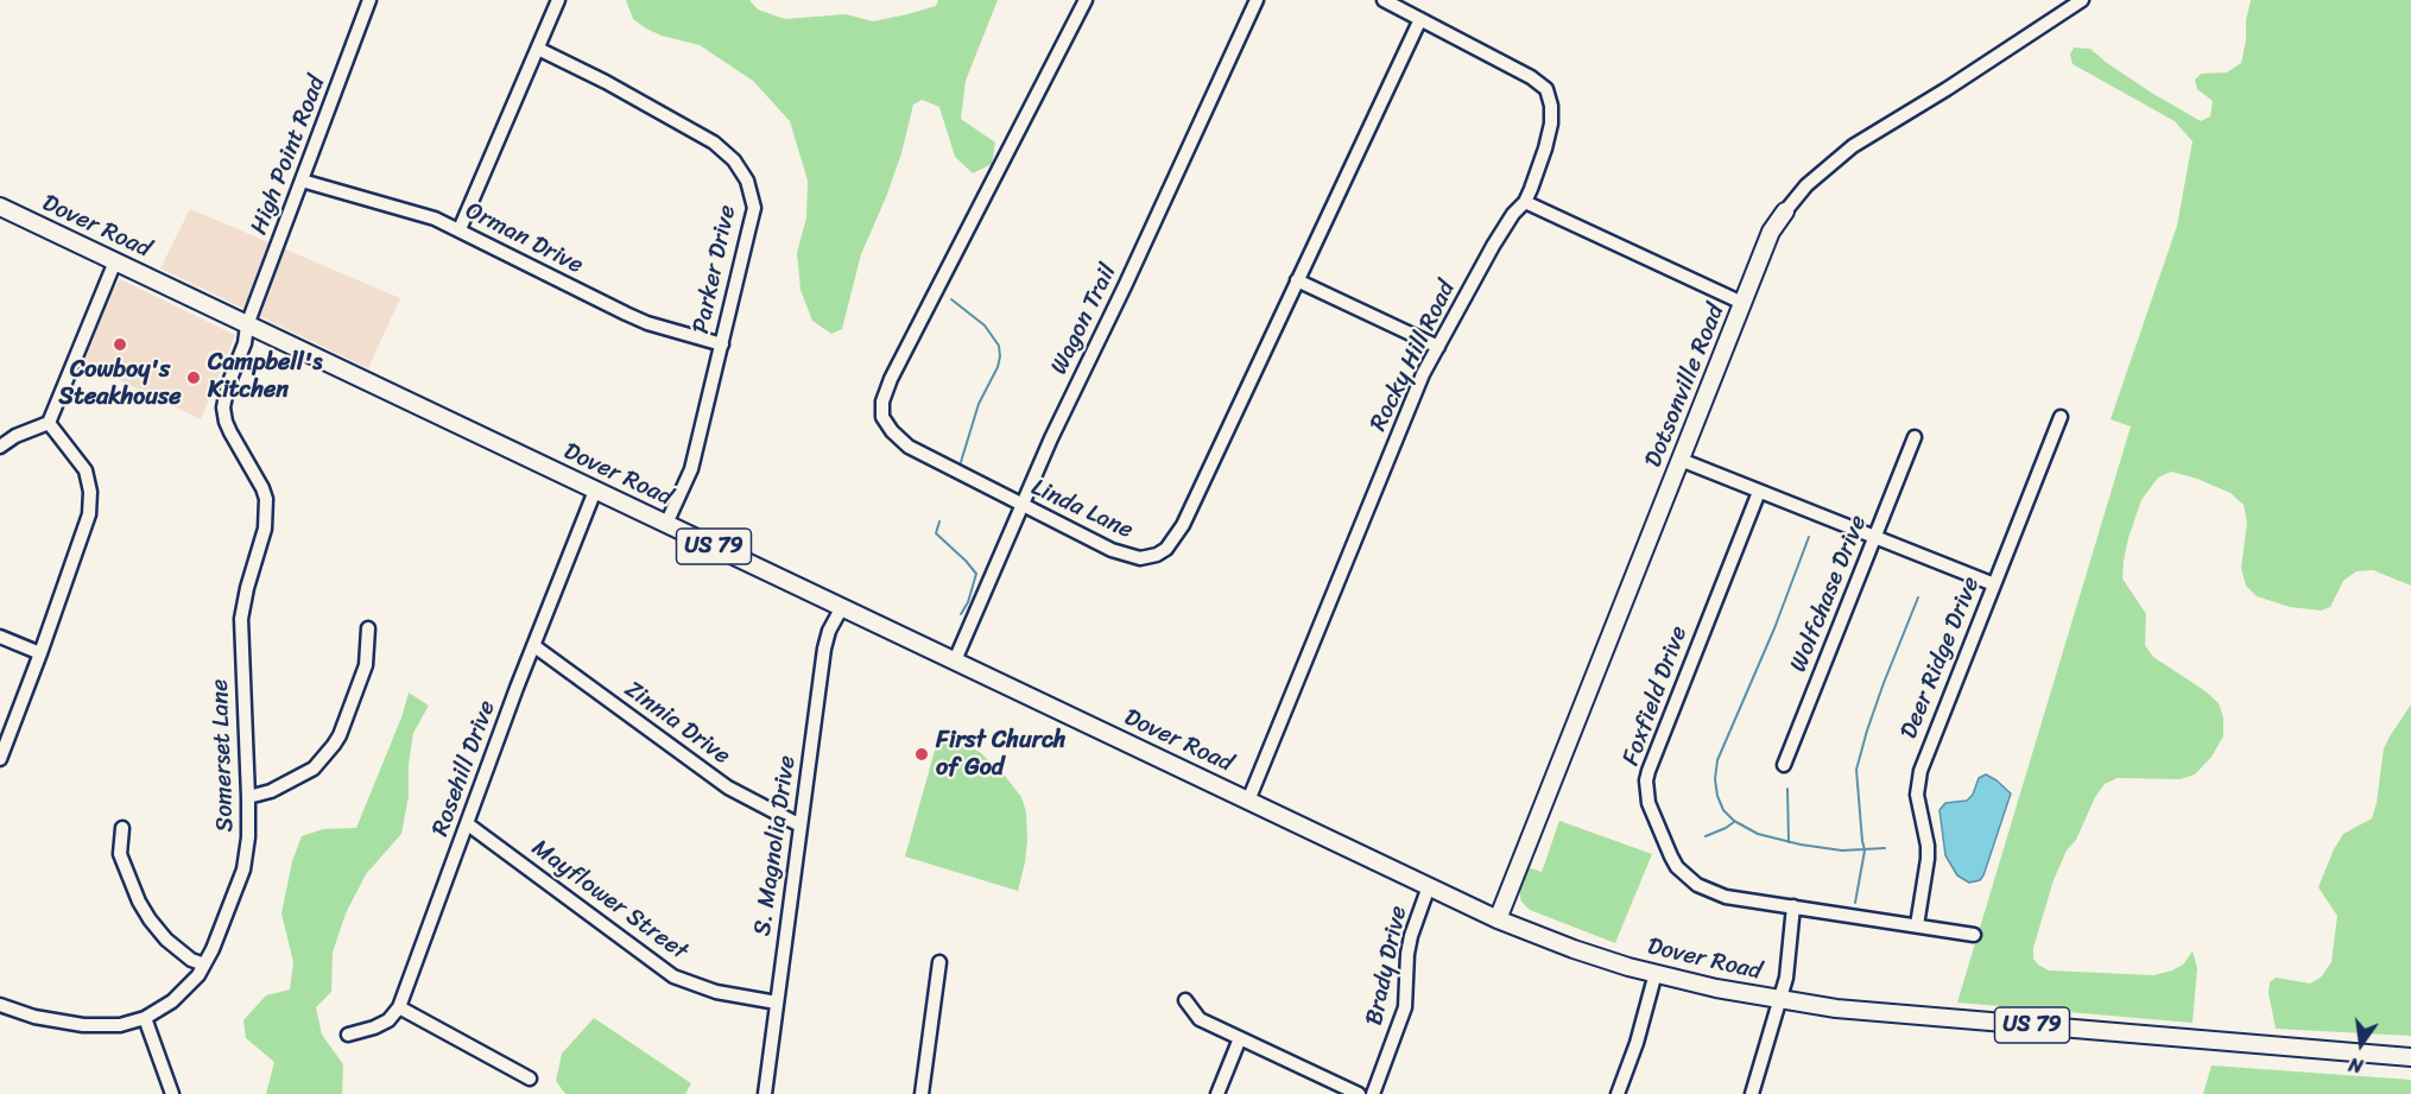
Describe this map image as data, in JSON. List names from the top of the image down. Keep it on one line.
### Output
{"streets":{"main road":["Dover Road","Dotsonville Road","US 79"],"street":["High Point Road","Orman Drive","Parker Drive","Wagon Trail","Rocky Hill Road","Linda Lane","Wolfchase Drive","Deer Ridge Drive","Foxfield Drive","Zinnia Drive","Somerset Lane","Rosehill Drive","S. Magnolia Drive","Mayflower Street","Brady Drive"]},"crossings":[["High Point Road","Dover Road"],["High Point Road","Orman Drive"],["High Point Road","Somerset Lane"],["Dover Road","Parker Drive"],["Dover Road","Wagon Trail"],["Dover Road","Rocky Hill Road"],["Dover Road","Dotsonville Road"],["Dover Road","Somerset Lane"],["Dover Road","Rosehill Drive"],["Dover Road","S. Magnolia Drive"],["Dover Road","Brady Drive"],["Orman Drive","Parker Drive"],["Wagon Trail","Linda Lane"],["Rocky Hill Road","Linda Lane"],["Deer Ridge Drive","Foxfield Drive"],["Zinnia Drive","Rosehill Drive"],["Zinnia Drive","S. Magnolia Drive"],["Rosehill Drive","Mayflower Street"],["S. Magnolia Drive","Mayflower Street"]],"places":["Cowboy's Steakhouse","Campbell's Kitchen","First Church of God"],"north":"bottom"}
